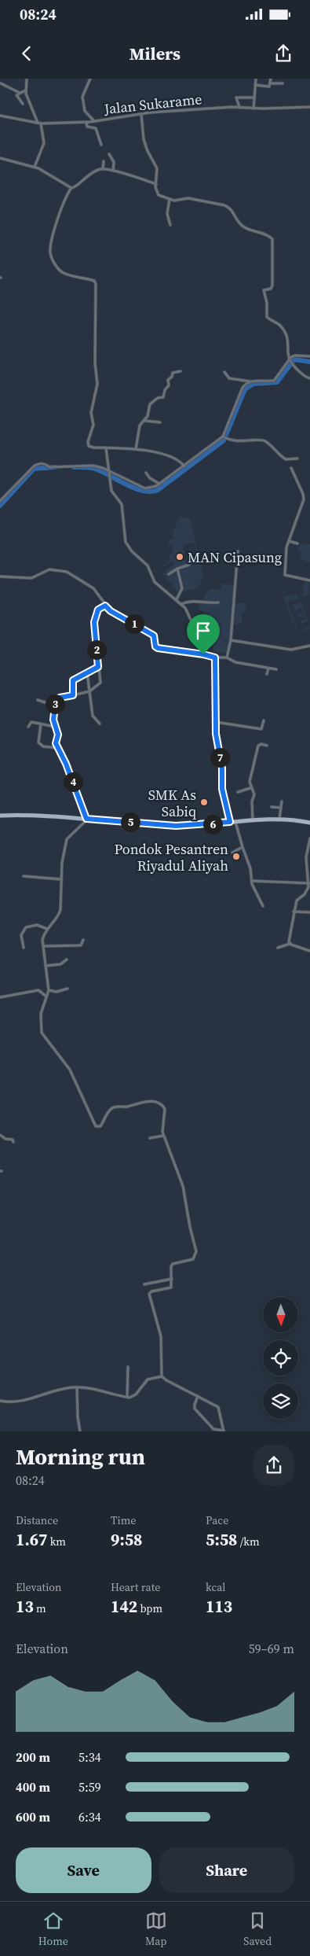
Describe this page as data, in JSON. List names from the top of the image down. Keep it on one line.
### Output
{"streets":{"street":["Jalan Sukarame"]},"places":["MAN Cipasung","SMK As Sabiq","Pondok Pesantren Riyadul Aliyah"],"north":"bottom","page":{"status":"08:24","header":"Milers","pins":["1","2","3","7","4","5","6"],"heading":["Morning run","08:24"],"stats":[["Distance","1.67 km"],["Time","9:58"],["Pace","5:58 /km"],["Elevation","13 m"],["Heart rate","142 bpm"],["kcal","113"]],"chart":["Elevation","59–69 m"],"list":[{"name":"200 m","note":"5:34"},{"name":"400 m","note":"5:59"},{"name":"600 m","note":"6:34"}],"buttons":["Save","Share"],"tabs":["Home","Map","Saved"]}}
